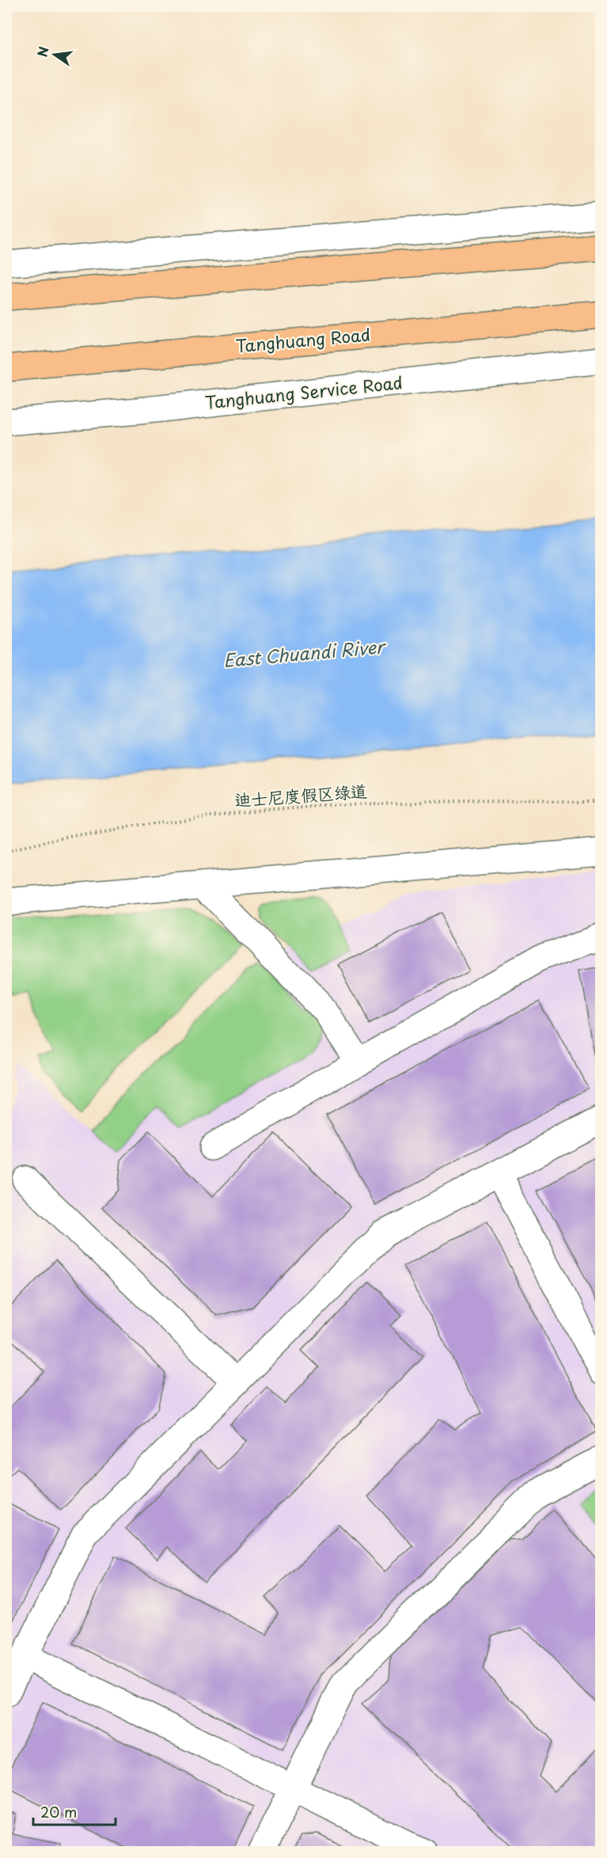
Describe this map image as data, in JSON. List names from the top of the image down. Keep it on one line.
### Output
{"streets":{"main road":["Tanghuang Road"],"street":["Tanghuang Service Road"],"path":["迪士尼度假区绿道"]},"water":["East Chuandi River"],"scale_bar":"20 m","north":"left"}
